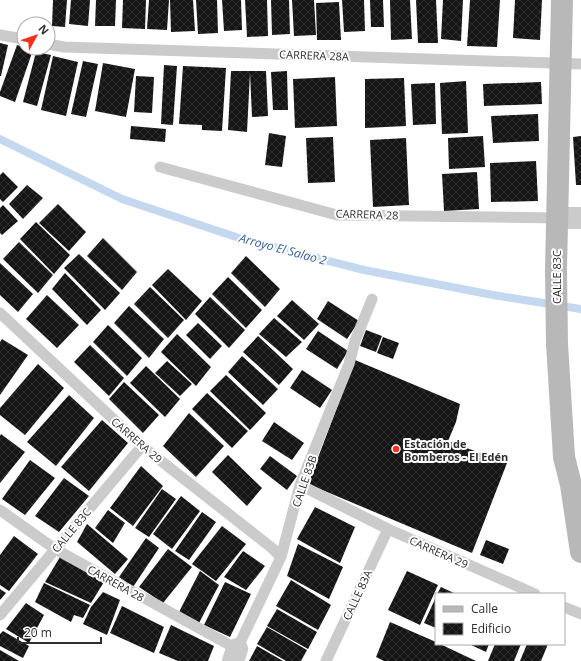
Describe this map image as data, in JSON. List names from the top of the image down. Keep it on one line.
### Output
{"streets":{"street":["CARRERA 28","CALLE 83C"],"lane":["CARRERA 28A","CARRERA 29","CALLE 83B","CALLE 83A"]},"crossings":[["CARRERA 28A","CALLE 83C"],["CARRERA 28","CALLE 83C"],["CARRERA 28","CALLE 83B"],["CALLE 83C","CARRERA 29"],["CARRERA 29","CALLE 83B"],["CARRERA 29","CALLE 83A"]],"water":["Arroyo El Salao 2"],"places":["Estación de Bomberos - El Edén"],"legend":["Calle","Edificio"],"scale_bar":"20 m","north":"top right"}
